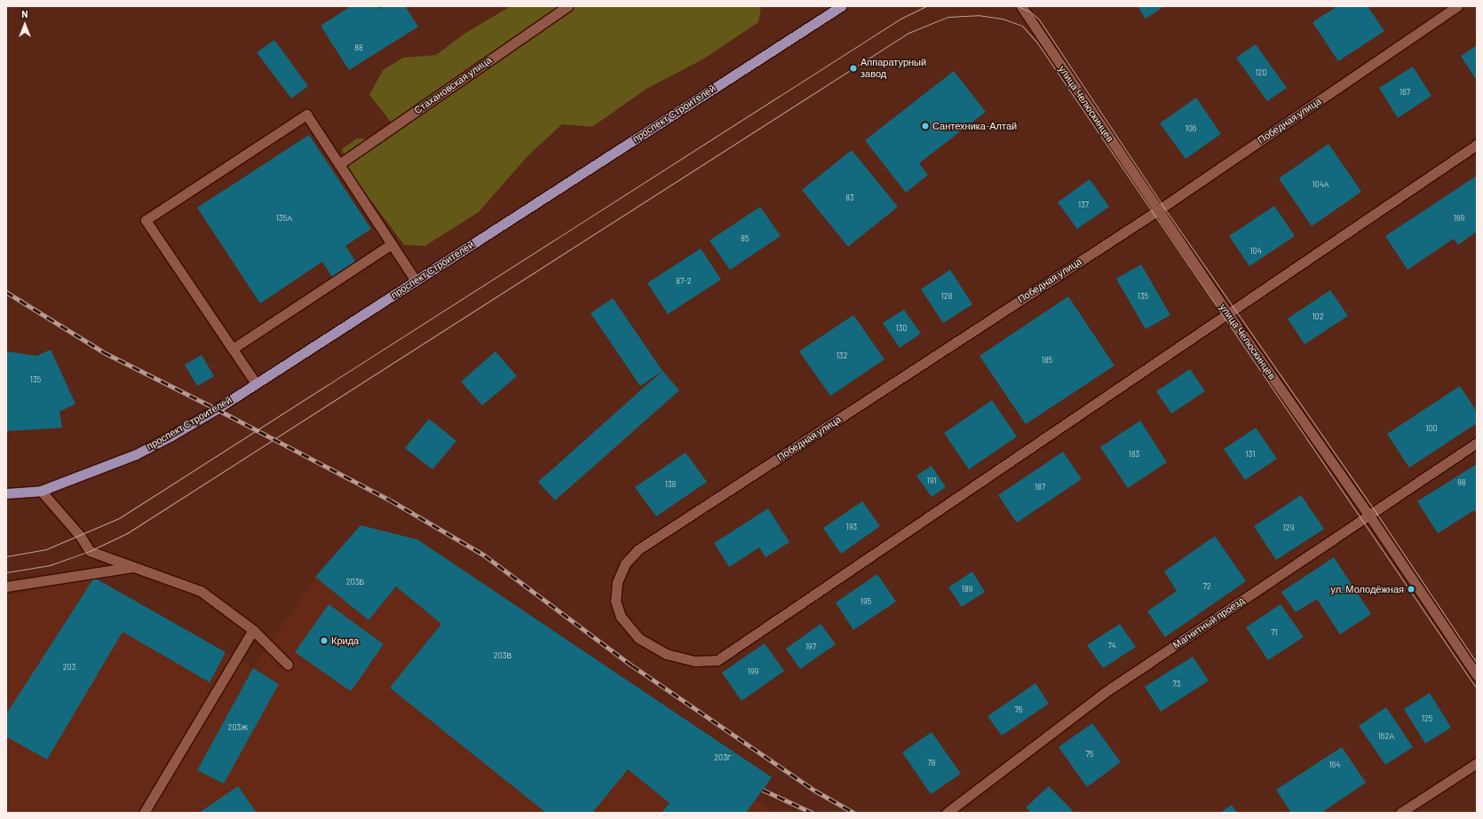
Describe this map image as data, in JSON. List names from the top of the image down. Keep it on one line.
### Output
{"streets":{"main road":["проспект Строителей"],"street":["Стахановская улица","улица Челюскинцев","Победная улица","Магнитный проезд"]},"crossings":[["улица Челюскинцев","Победная улица"],["улица Челюскинцев","Магнитный проезд"]],"places":["Аппаратурный завод","Сантехника-Алтай","ул. Молодёжная","Крида"],"house_numbers":["88","120","167","106","104А","83","137","135А","169","85","104","87-2","128","135","102","130","132","185","135","100","183","131","191","98","138","187","193","129","203Б","72","189","195","71","74","197","203В","203","199","73","76","125","203Ж","162А","75","203Г","78","164"],"north":"top"}
